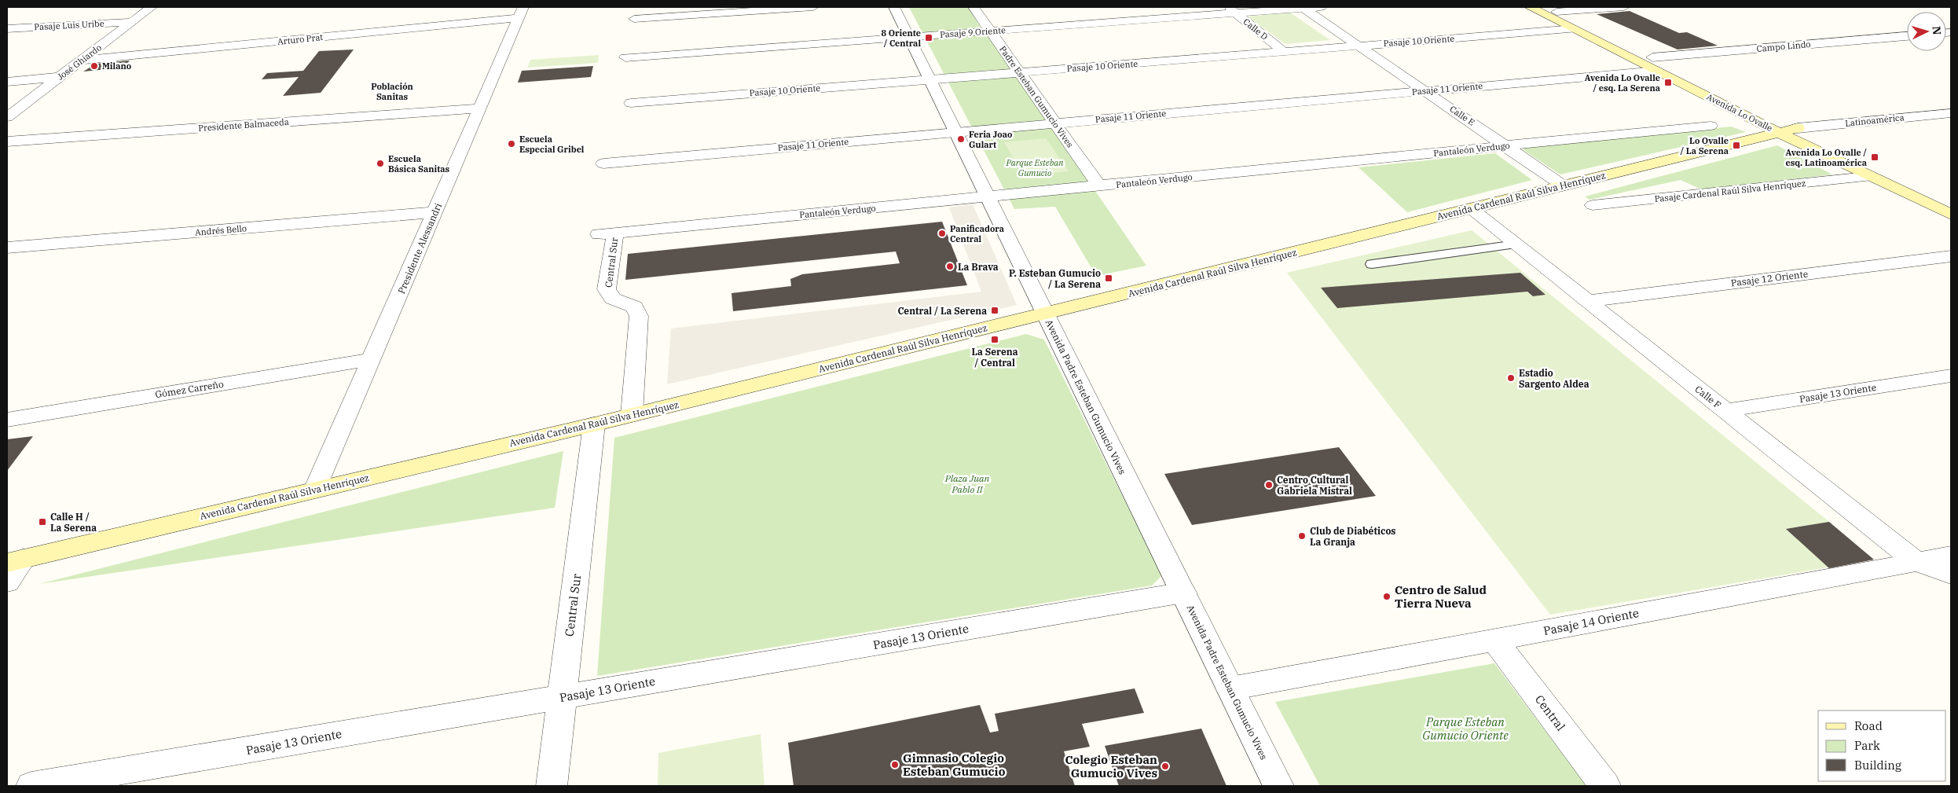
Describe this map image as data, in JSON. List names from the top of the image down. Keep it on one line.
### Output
{"streets":{"main road":["Avenida Lo Ovalle","Avenida Cardenal Raúl Silva Henríquez"],"street":["Pasaje Luis Uribe","Calle D","Pasaje 9 Oriente","Arturo Prat","Pasaje 10 Oriente","Campo Lindo","José Ghiardo","Pasaje 11 Oriente","Padre Esteban Gumucio Vives","Calle E","Latinoamérica","Presidente Balmaceda","Pantaleón Verdugo","Pasaje Cardenal Raúl Silva Henríquez","Andrés Bello","Presidente Alessandri","Central Sur","Pasaje 12 Oriente","Gómez Carreño","Pasaje 13 Oriente","Avenida Padre Esteban Gumucio Vives","Calle F","Pasaje 14 Oriente","Central"]},"crossings":[["Pasaje Luis Uribe","José Ghiardo"],["Calle D","Pasaje 9 Oriente"],["Calle D","Pasaje 10 Oriente"],["Pasaje 9 Oriente","Padre Esteban Gumucio Vives"],["Pasaje 9 Oriente","Calle E"],["Pasaje 9 Oriente","Avenida Padre Esteban Gumucio Vives"],["Arturo Prat","José Ghiardo"],["Arturo Prat","Presidente Alessandri"],["Pasaje 10 Oriente","Padre Esteban Gumucio Vives"],["Pasaje 10 Oriente","Avenida Lo Ovalle"],["Pasaje 10 Oriente","Calle E"],["Pasaje 10 Oriente","Avenida Padre Esteban Gumucio Vives"],["Campo Lindo","Pasaje 11 Oriente"],["Campo Lindo","Avenida Lo Ovalle"],["Pasaje 11 Oriente","Padre Esteban Gumucio Vives"],["Pasaje 11 Oriente","Avenida Lo Ovalle"],["Pasaje 11 Oriente","Calle E"],["Pasaje 11 Oriente","Avenida Padre Esteban Gumucio Vives"],["Padre Esteban Gumucio Vives","Pantaleón Verdugo"],["Avenida Lo Ovalle","Pasaje Cardenal Raúl Silva Henríquez"],["Avenida Lo Ovalle","Avenida Cardenal Raúl Silva Henríquez"],["Calle E","Pantaleón Verdugo"],["Calle E","Avenida Cardenal Raúl Silva Henríquez"],["Latinoamérica","Avenida Cardenal Raúl Silva Henríquez"],["Presidente Balmaceda","Presidente Alessandri"],["Pantaleón Verdugo","Central Sur"],["Pantaleón Verdugo","Avenida Padre Esteban Gumucio Vives"],["Avenida Cardenal Raúl Silva Henríquez","Presidente Alessandri"],["Avenida Cardenal Raúl Silva Henríquez","Central Sur"],["Avenida Cardenal Raúl Silva Henríquez","Avenida Padre Esteban Gumucio Vives"],["Avenida Cardenal Raúl Silva Henríquez","Calle F"],["Andrés Bello","Presidente Alessandri"],["Presidente Alessandri","Gómez Carreño"],["Central Sur","Pasaje 13 Oriente"],["Pasaje 12 Oriente","Calle F"],["Pasaje 13 Oriente","Avenida Padre Esteban Gumucio Vives"],["Pasaje 13 Oriente","Calle F"],["Avenida Padre Esteban Gumucio Vives","Pasaje 14 Oriente"],["Calle F","Pasaje 14 Oriente"],["Pasaje 14 Oriente","Central"]],"districts":["Población Sanitas"],"parks":["Parque Esteban Gumucio","Plaza Juan Pablo II","Parque Esteban Gumucio Oriente"],"places":{"transit":["8 Oriente / Central","Avenida Lo Ovalle / esq. La Serena","Lo Ovalle / La Serena","Avenida Lo Ovalle / esq. Latinoamérica","P. Esteban Gumucio / La Serena","Central / La Serena","La Serena / Central","Calle H / La Serena"],"other":["Milano","Feria Joao Gulart","Escuela Especial Gribel","Escuela Básica Sanitas","Panificadora Central","La Brava","Estadio Sargento Aldea","Centro Cultural Gabriela Mistral","Club de Diabéticos La Granja","Centro de Salud Tierra Nueva","Gimnasio Colegio Esteban Gumucio","Colegio Esteban Gumucio Vives"]},"legend":["Road","Park","Building"],"north":"right"}
